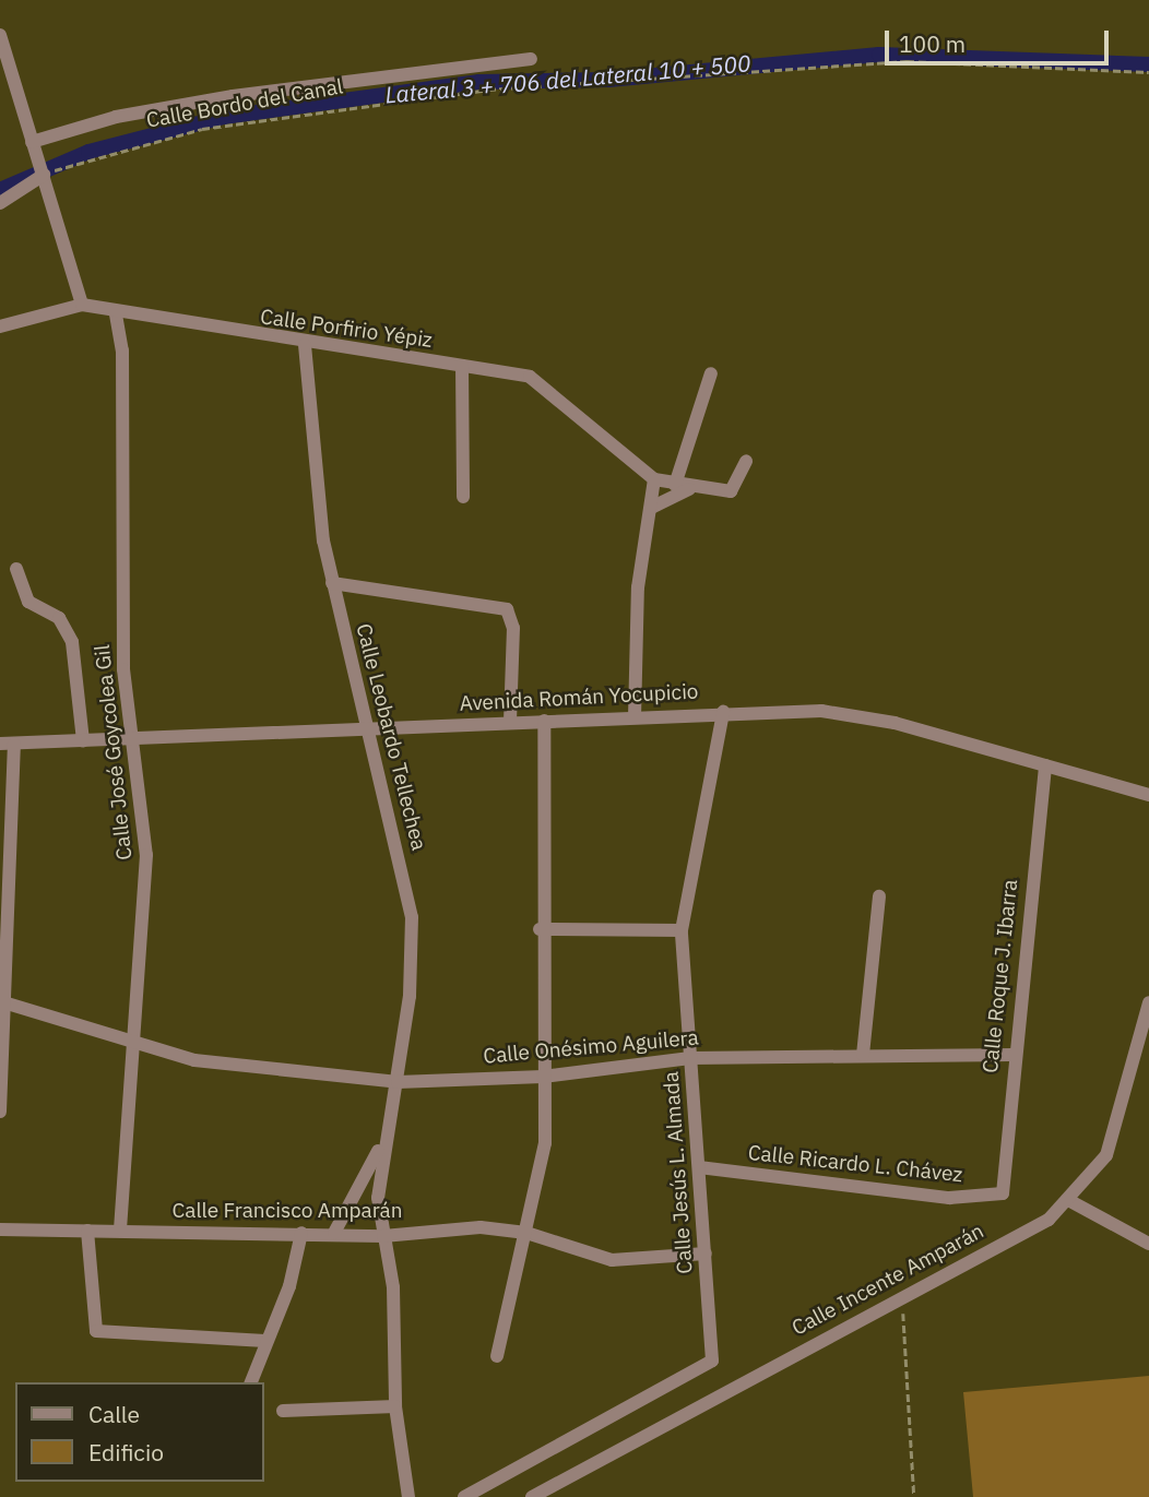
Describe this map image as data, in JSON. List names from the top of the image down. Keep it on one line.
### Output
{"streets":{"street":["Calle Porfirio Yépiz","Avenida Román Yocupicio","Calle Leobardo Tellechea","Calle José Goycolea Gil","Calle Roque J. Ibarra","Calle Onésimo Aguilera","Calle Ricardo L. Chávez","Calle Jesús L. Almada","Calle Francisco Amparán","Calle Incente Amparán"],"path":["Calle Bordo del Canal"]},"crossings":[["Calle Porfirio Yépiz","Calle Leobardo Tellechea"],["Calle Porfirio Yépiz","Calle José Goycolea Gil"],["Avenida Román Yocupicio","Calle Leobardo Tellechea"],["Avenida Román Yocupicio","Calle José Goycolea Gil"],["Avenida Román Yocupicio","Calle Roque J. Ibarra"],["Avenida Román Yocupicio","Calle Jesús L. Almada"],["Calle Leobardo Tellechea","Calle Onésimo Aguilera"],["Calle Leobardo Tellechea","Calle Francisco Amparán"],["Calle José Goycolea Gil","Calle Onésimo Aguilera"],["Calle José Goycolea Gil","Calle Francisco Amparán"],["Calle Roque J. Ibarra","Calle Onésimo Aguilera"],["Calle Roque J. Ibarra","Calle Ricardo L. Chávez"],["Calle Onésimo Aguilera","Calle Jesús L. Almada"],["Calle Ricardo L. Chávez","Calle Jesús L. Almada"],["Calle Jesús L. Almada","Calle Francisco Amparán"]],"water":["Lateral 3 + 706 del Lateral 10 + 500"],"legend":["Calle","Edificio"],"scale_bar":"100 m"}
